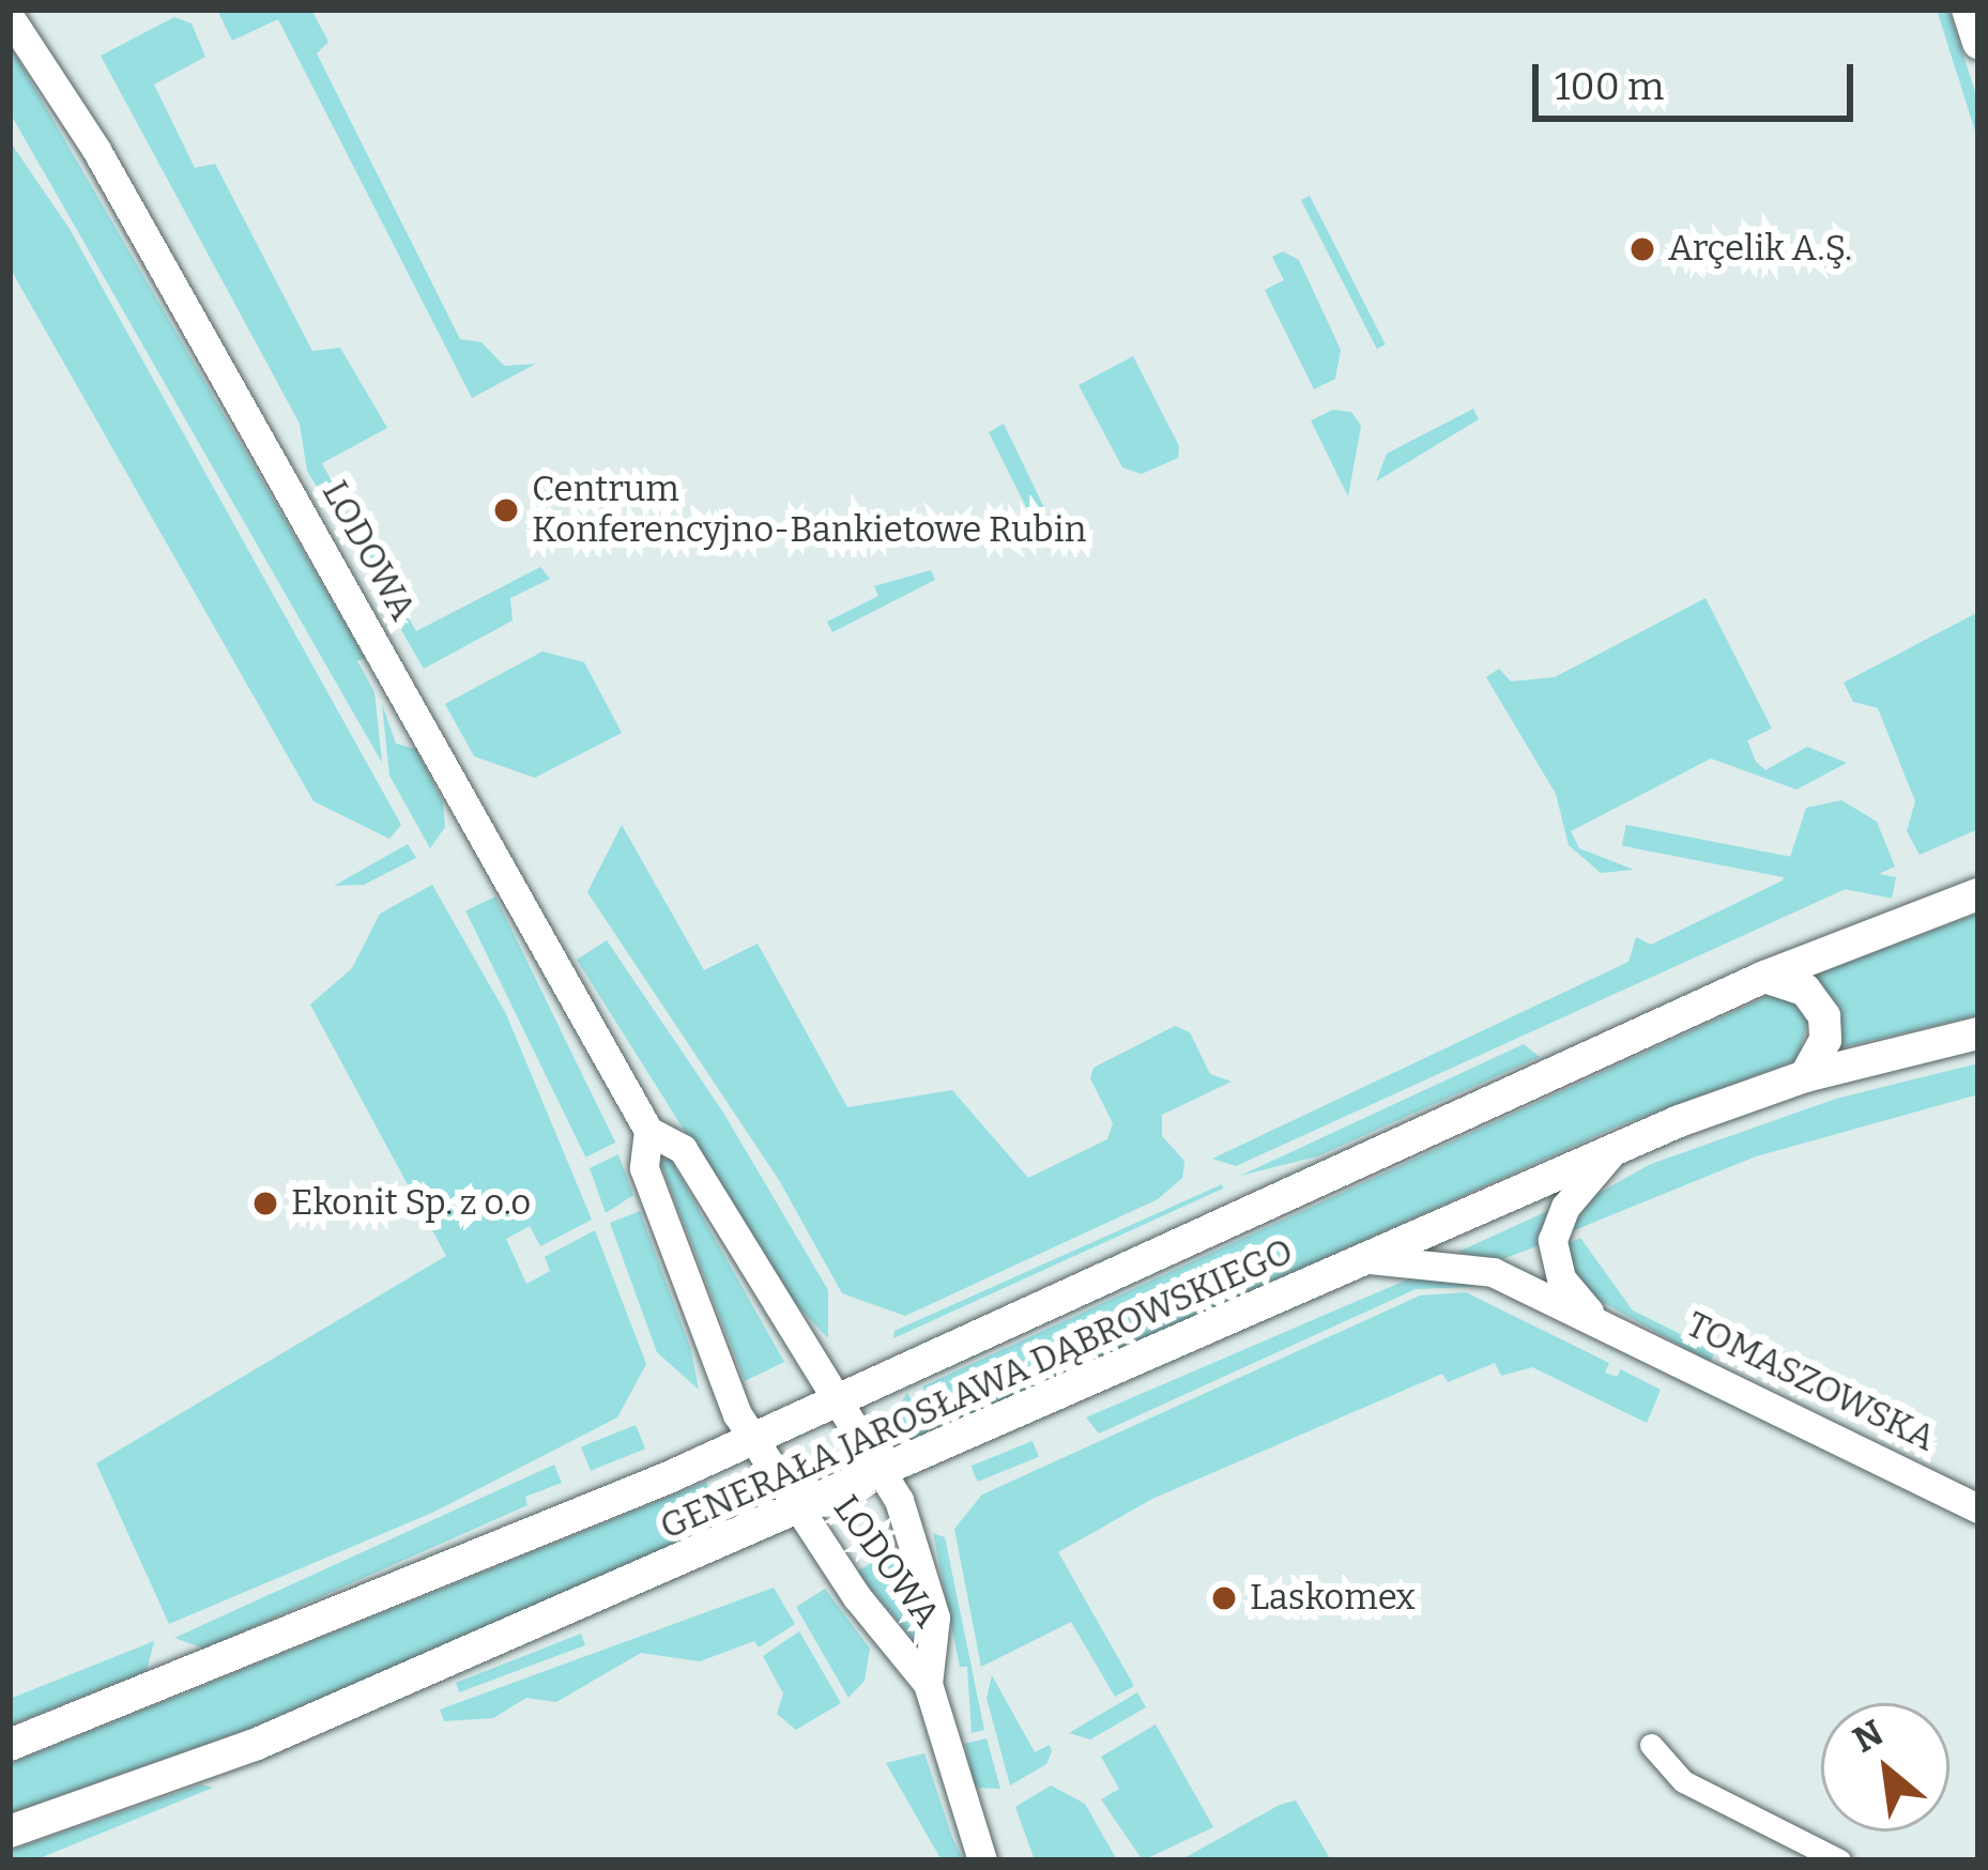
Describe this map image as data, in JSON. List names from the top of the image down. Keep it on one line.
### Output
{"streets":{"main road":["GENERAŁA JAROSŁAWA DĄBROWSKIEGO"],"street":["LODOWA","TOMASZOWSKA"]},"crossings":[["LODOWA","GENERAŁA JAROSŁAWA DĄBROWSKIEGO"],["TOMASZOWSKA","GENERAŁA JAROSŁAWA DĄBROWSKIEGO"]],"places":["Arçelik A.Ş.","Centrum Konferencyjno-Bankietowe Rubin","Ekonit Sp. z o.o","Laskomex"],"scale_bar":"100 m","north":"top left"}
